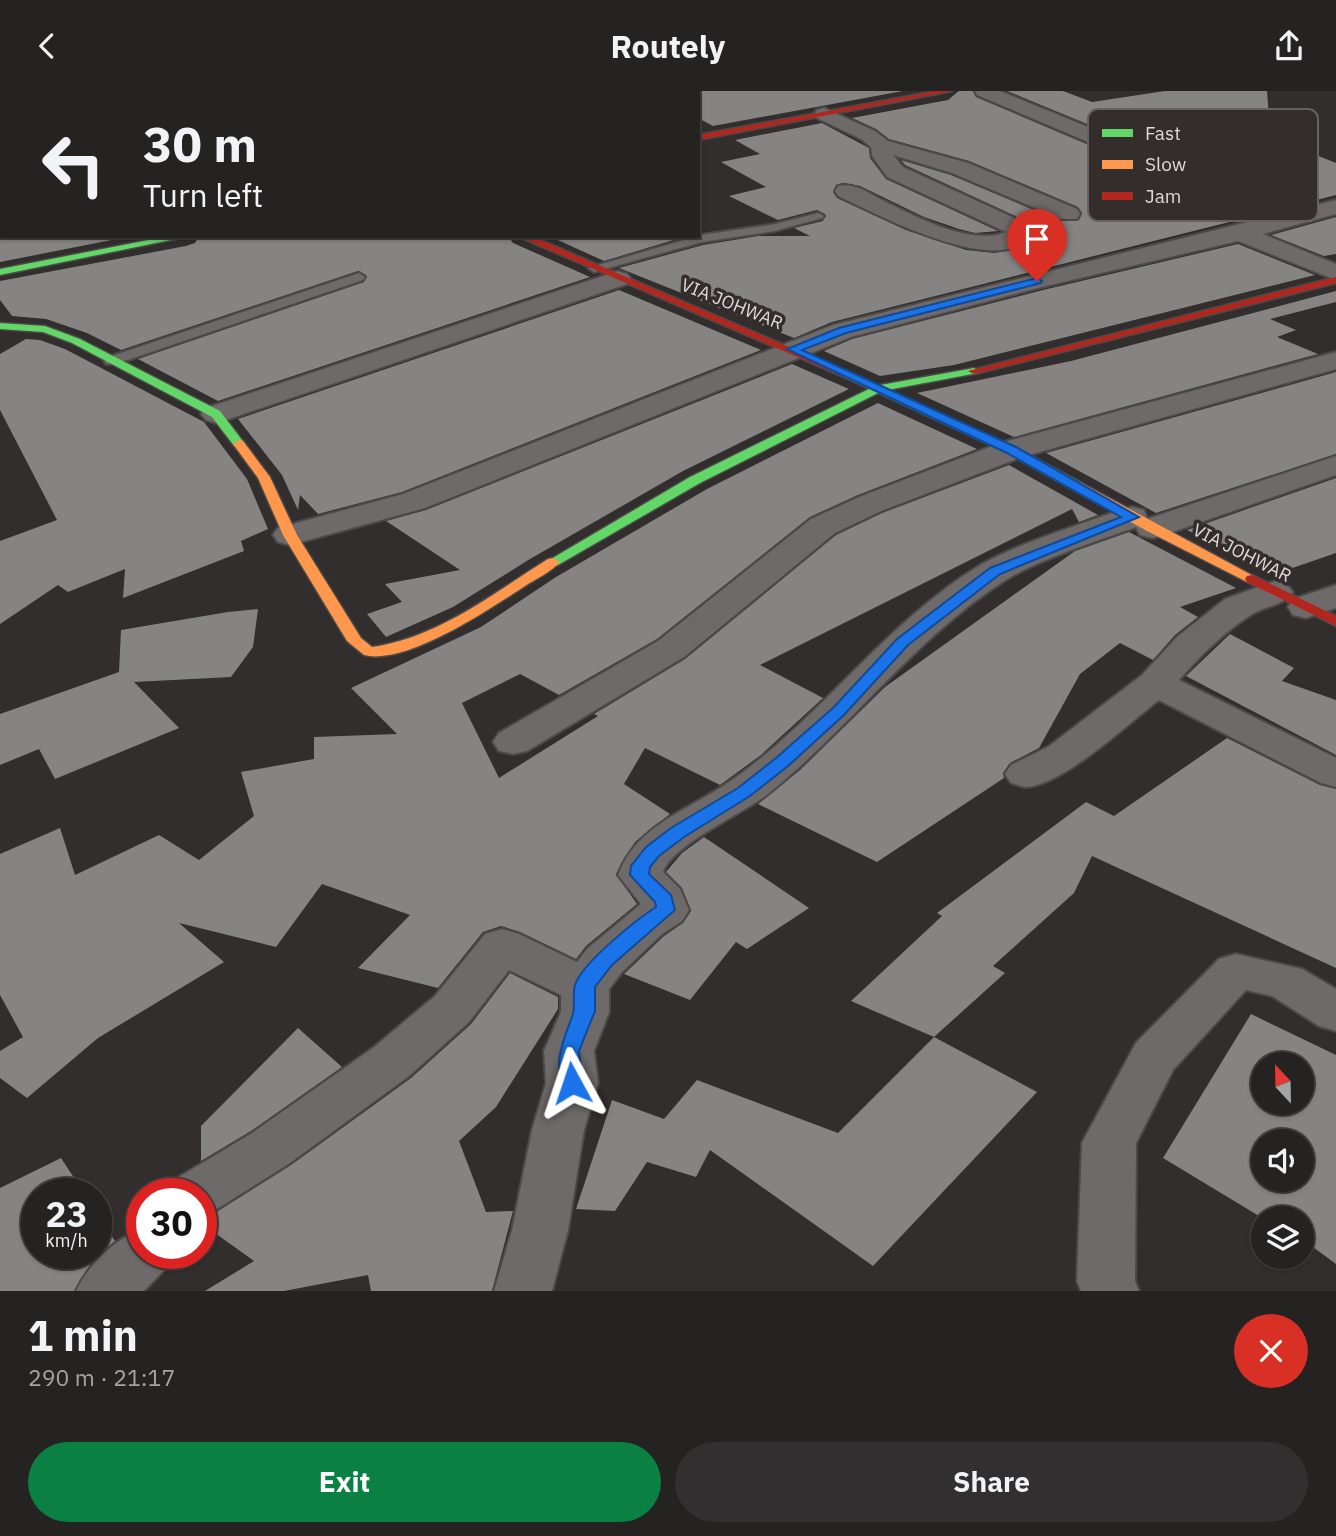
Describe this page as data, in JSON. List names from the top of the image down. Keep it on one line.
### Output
{"streets":{"street":["VIA JOHWAR"]},"legend":["Fast","Slow","Jam"],"north":"top","page":{"header":"Routely","turn":["30 m","Turn left"],"speed":"23 km/h","limit":"30","heading":["1 min","290 m · 21:17"],"buttons":["Exit","Share"]}}
